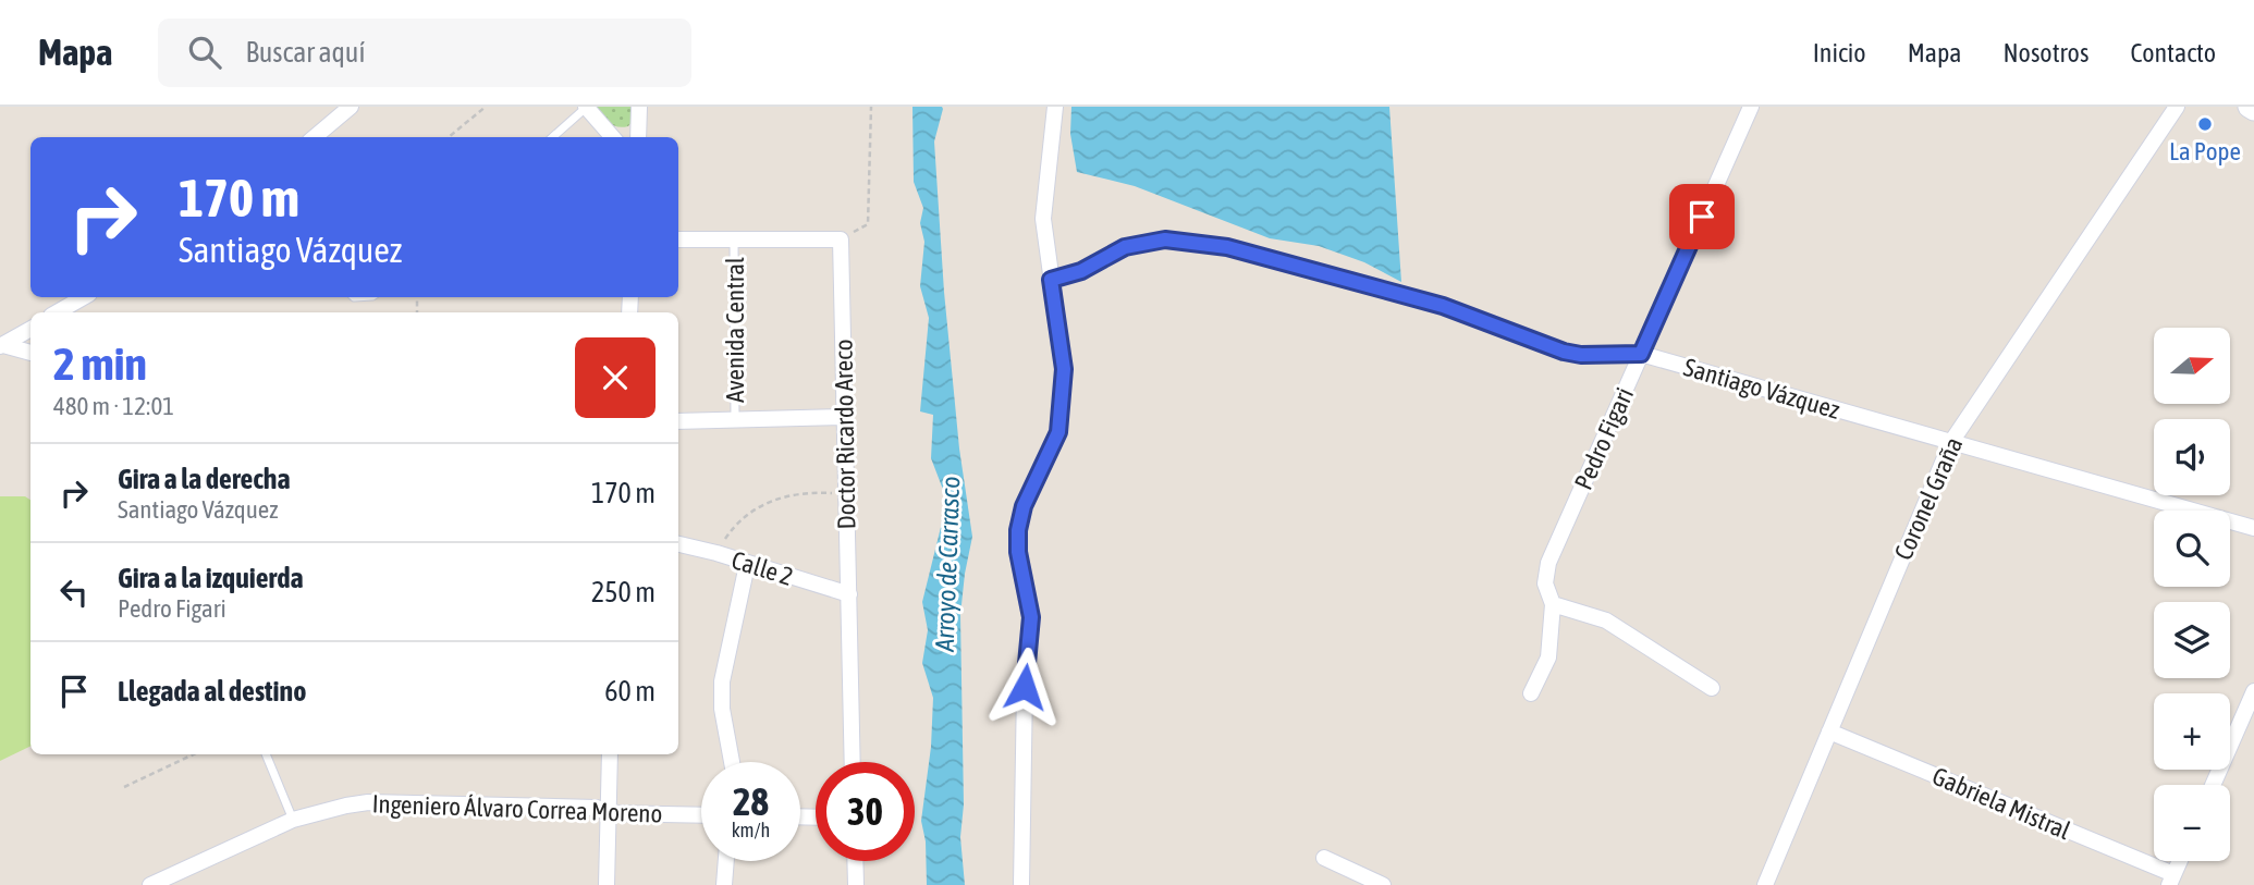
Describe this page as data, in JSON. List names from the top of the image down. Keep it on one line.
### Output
{"streets":{"street":["Santiago Vázquez","Doctor Ricardo Areco","Pedro Figari","Coronel Graña","Calle 2","Gabriela Mistral","Ingeniero Álvaro Correa Moreno"],"lane":["Avenida Central"]},"crossings":[["Santiago Vázquez","Pedro Figari"],["Santiago Vázquez","Coronel Graña"],["Doctor Ricardo Areco","Calle 2"],["Coronel Graña","Gabriela Mistral"]],"water":["Arroyo de Carrasco"],"places":["La Pope"],"north":"right","page":{"header":"Mapa","search":"Buscar aquí","nav":["Inicio","Mapa","Nosotros","Contacto"],"turn":["170 m","Santiago Vázquez"],"heading":["2 min","480 m · 12:01"],"map_buttons":["+","−"],"list":[{"name":"Gira a la derecha","note":"Santiago Vázquez","value":"170 m"},{"name":"Gira a la izquierda","note":"Pedro Figari","value":"250 m"},{"name":"Llegada al destino","value":"60 m"}],"speed":"28 km/h","limit":"30"}}
